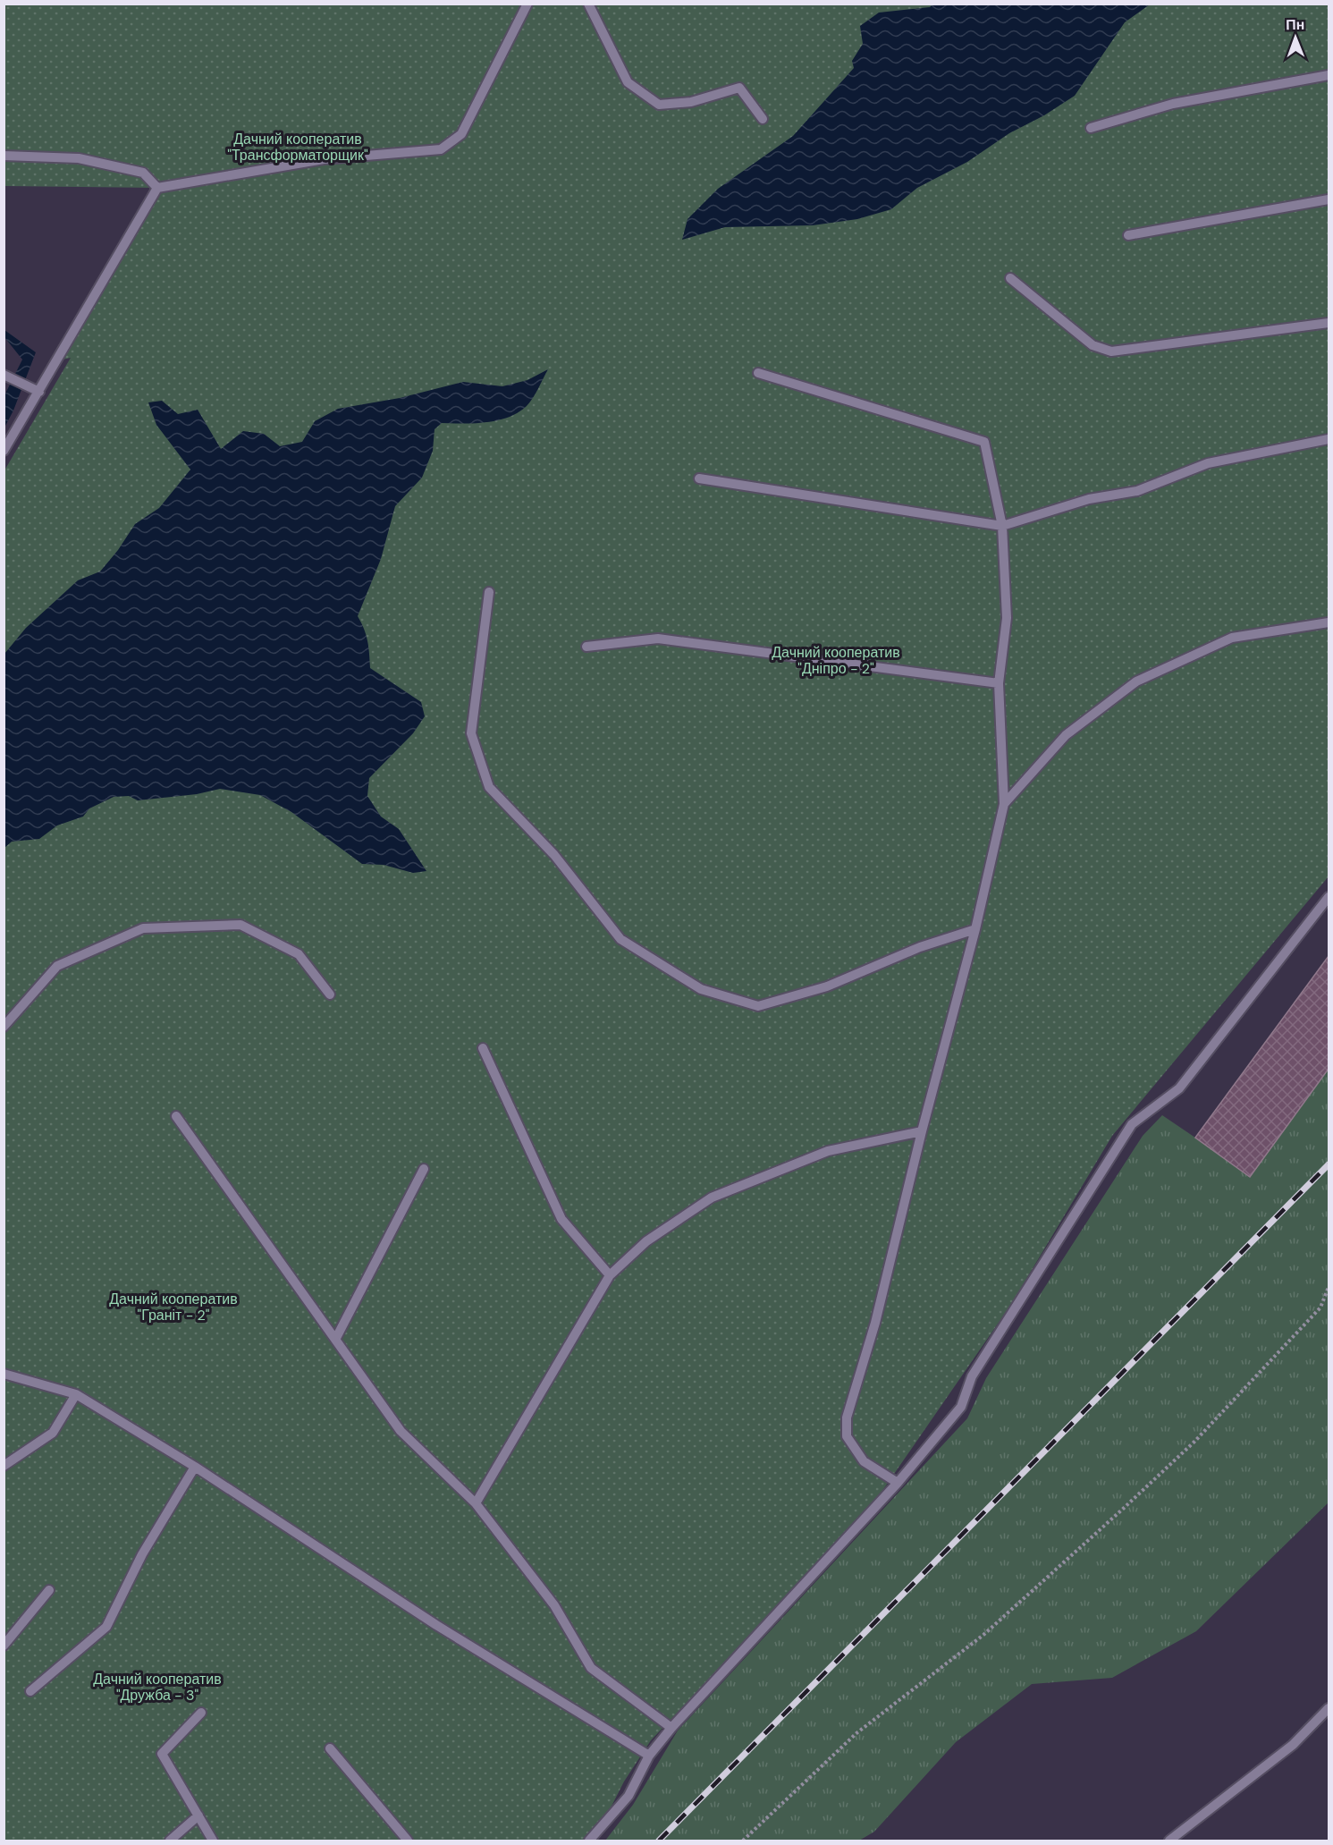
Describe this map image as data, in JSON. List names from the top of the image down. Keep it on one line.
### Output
{"parks":["Дачний кооператив \"Трансформаторщик\"","Дачний кооператив \"Дніпро - 2\"","Дачний кооператив \"Граніт - 2\"","Дачний кооператив \"Дружба - 3\""],"north":"top"}
